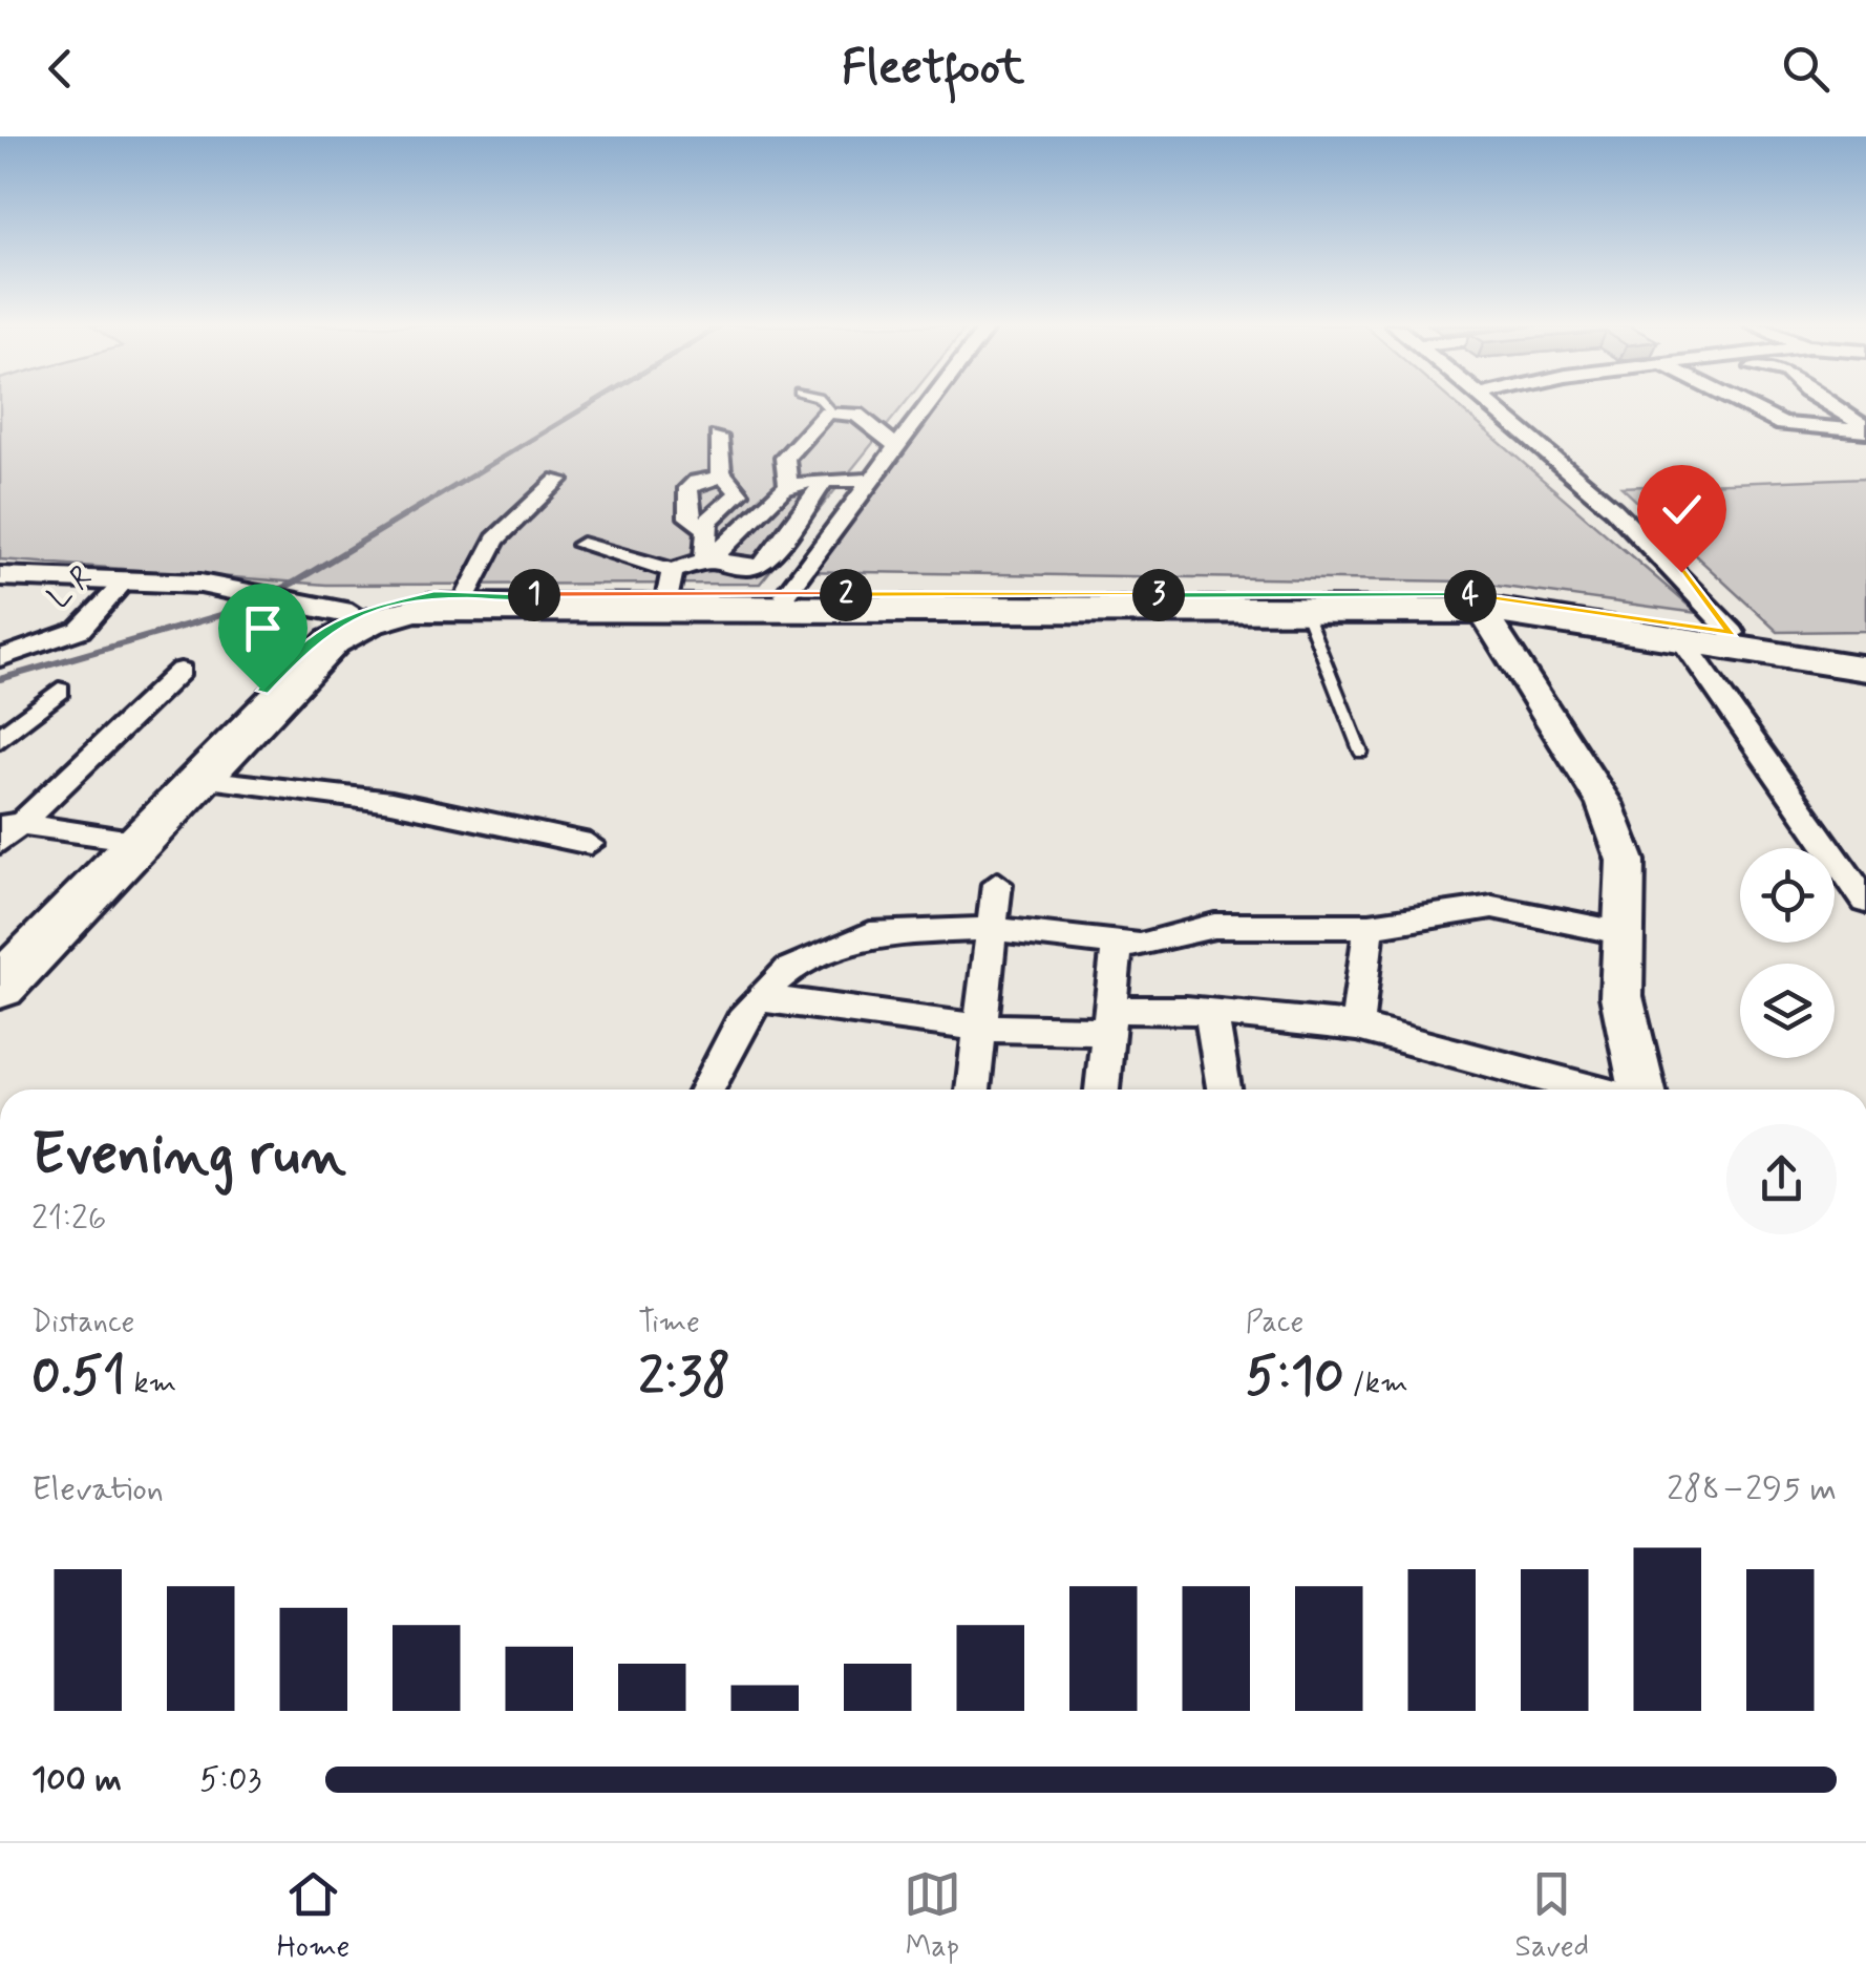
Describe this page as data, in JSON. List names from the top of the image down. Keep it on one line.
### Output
{"streets":{"street":["L R"]},"page":{"header":"Fleetfoot","pins":["1","2","3","4"],"heading":["Evening run","21:26"],"stats":[["Distance","0.51 km"],["Time","2:38"],["Pace","5:10 /km"]],"chart":["Elevation","288–295 m"],"list":[{"name":"100 m","note":"5:03"}],"tabs":["Home","Map","Saved"]}}
